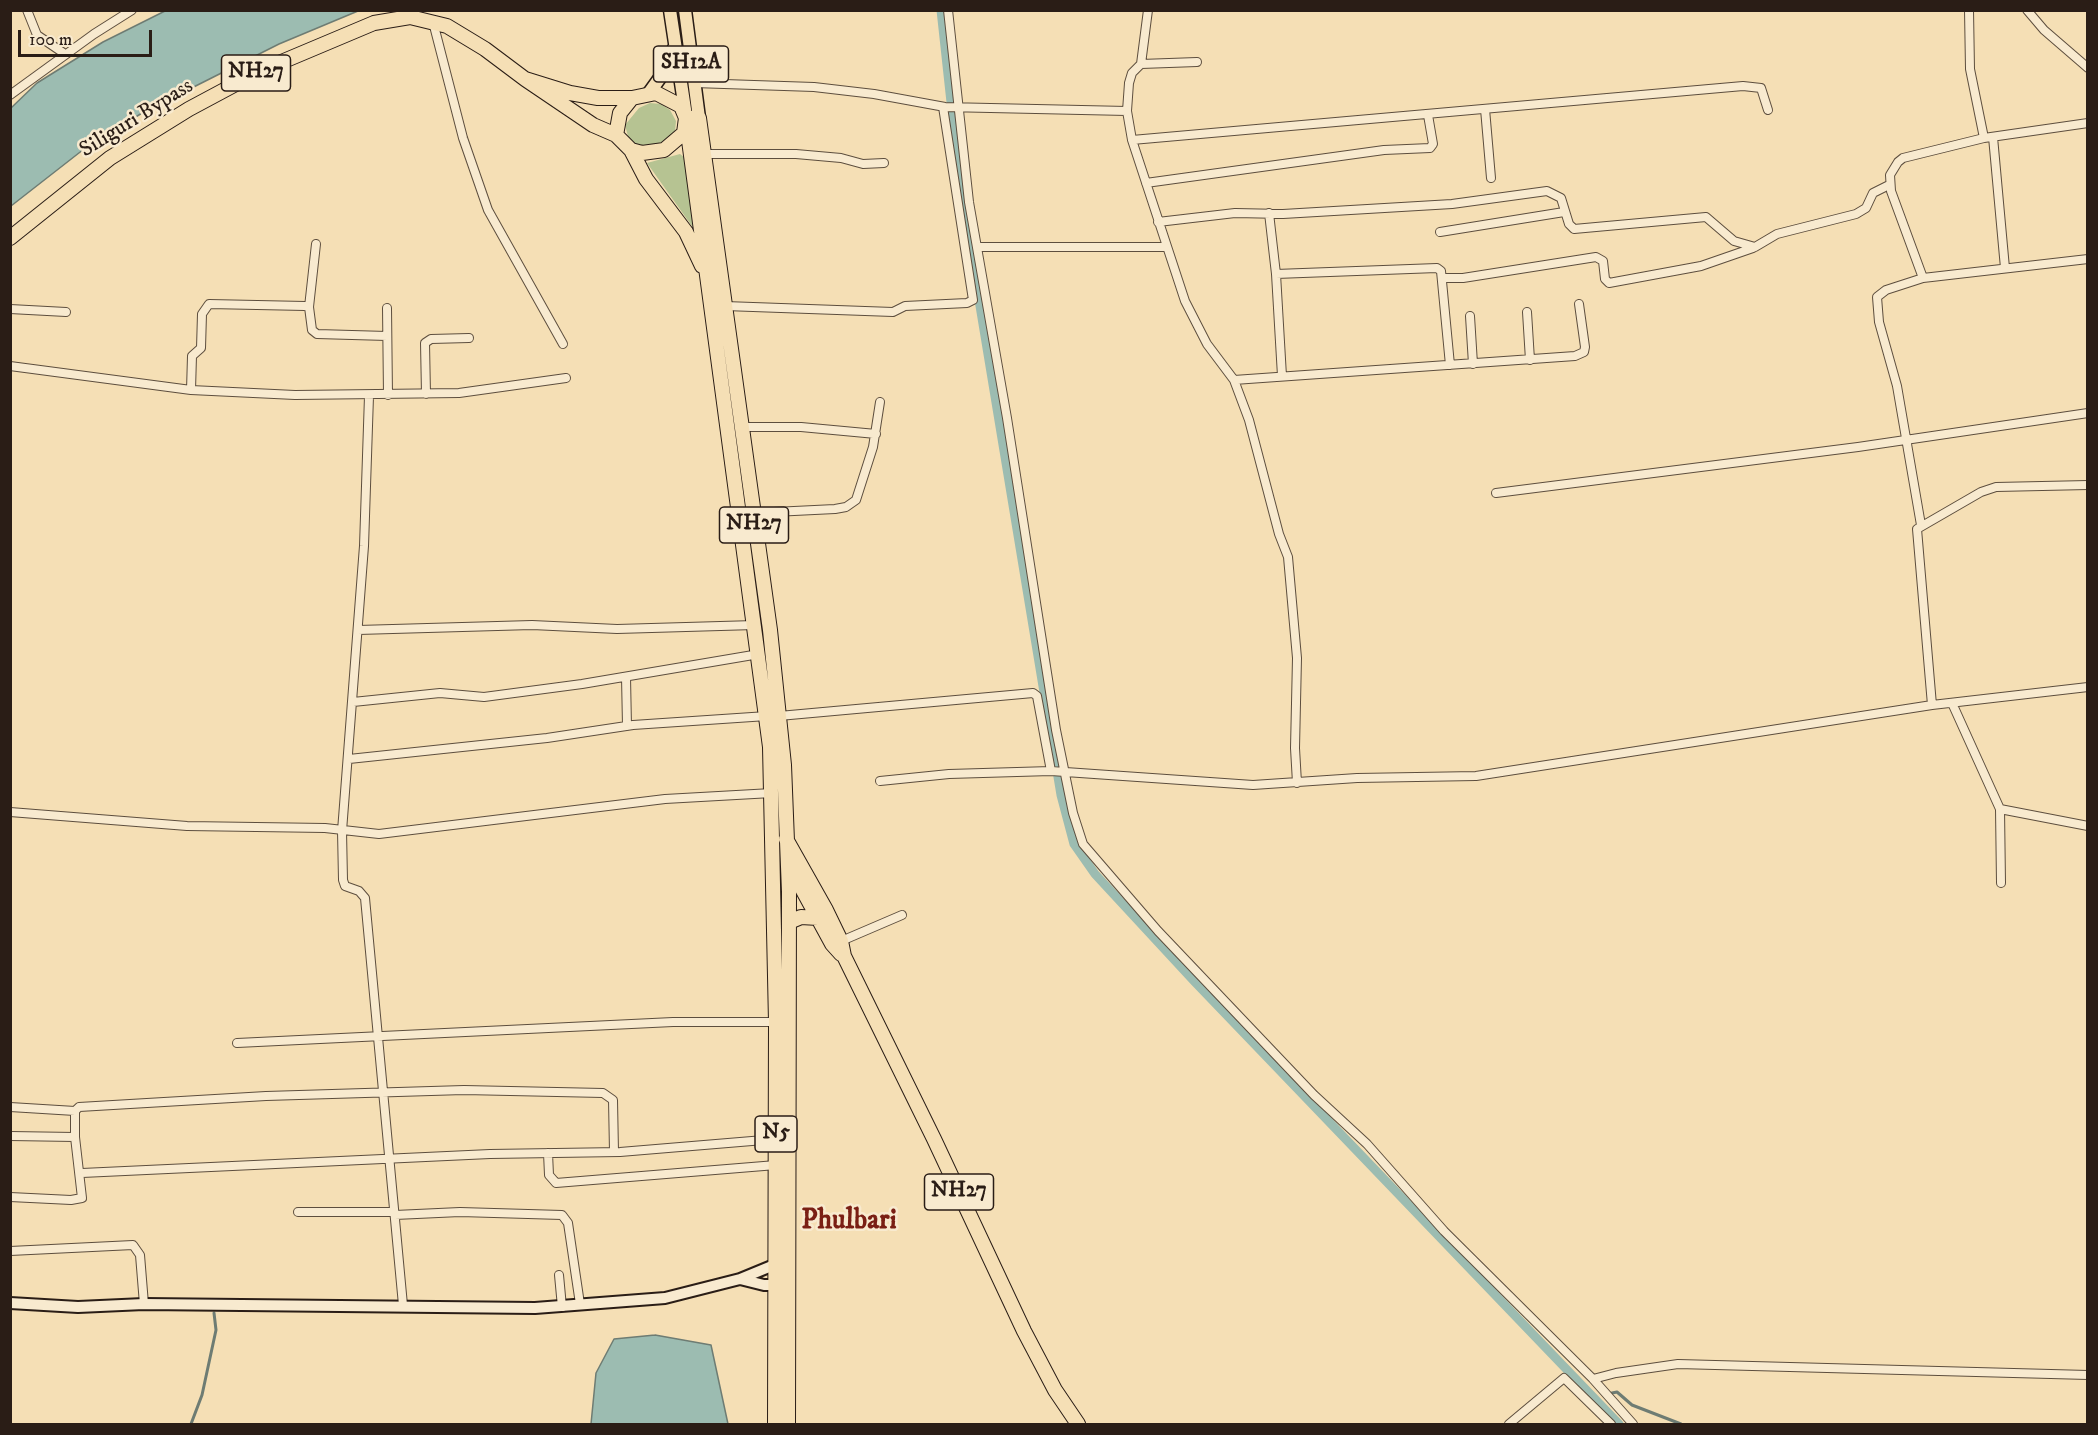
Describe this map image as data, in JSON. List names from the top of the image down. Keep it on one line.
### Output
{"streets":{"highway":["NH27","Siliguri Bypass","N5"],"main road":["SH12A"]},"crossings":[["SH12A","NH27"],["NH27","Siliguri Bypass"],["NH27","N5"]],"districts":["Phulbari"],"scale_bar":"100 m"}
